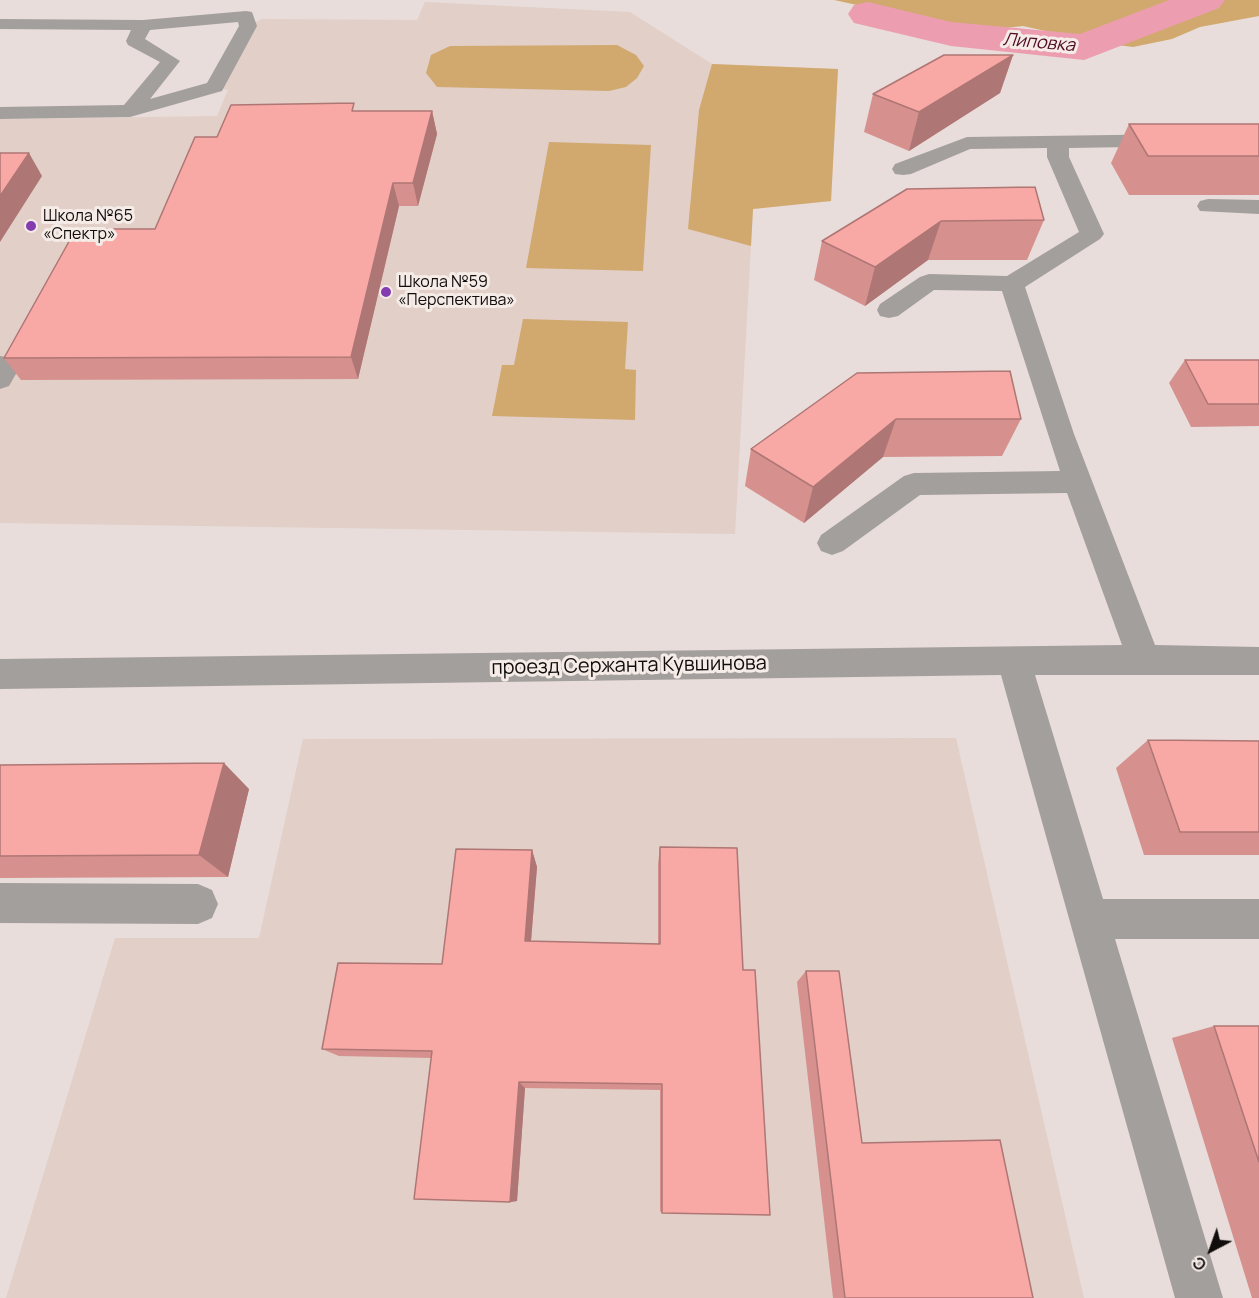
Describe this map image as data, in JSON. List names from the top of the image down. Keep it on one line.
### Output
{"streets":{"street":["проезд Сержанта Кувшинова"]},"water":["Липовка"],"places":["Школа №65 «Спектр»","Школа №59 «Перспектива»"],"north":"bottom left"}
